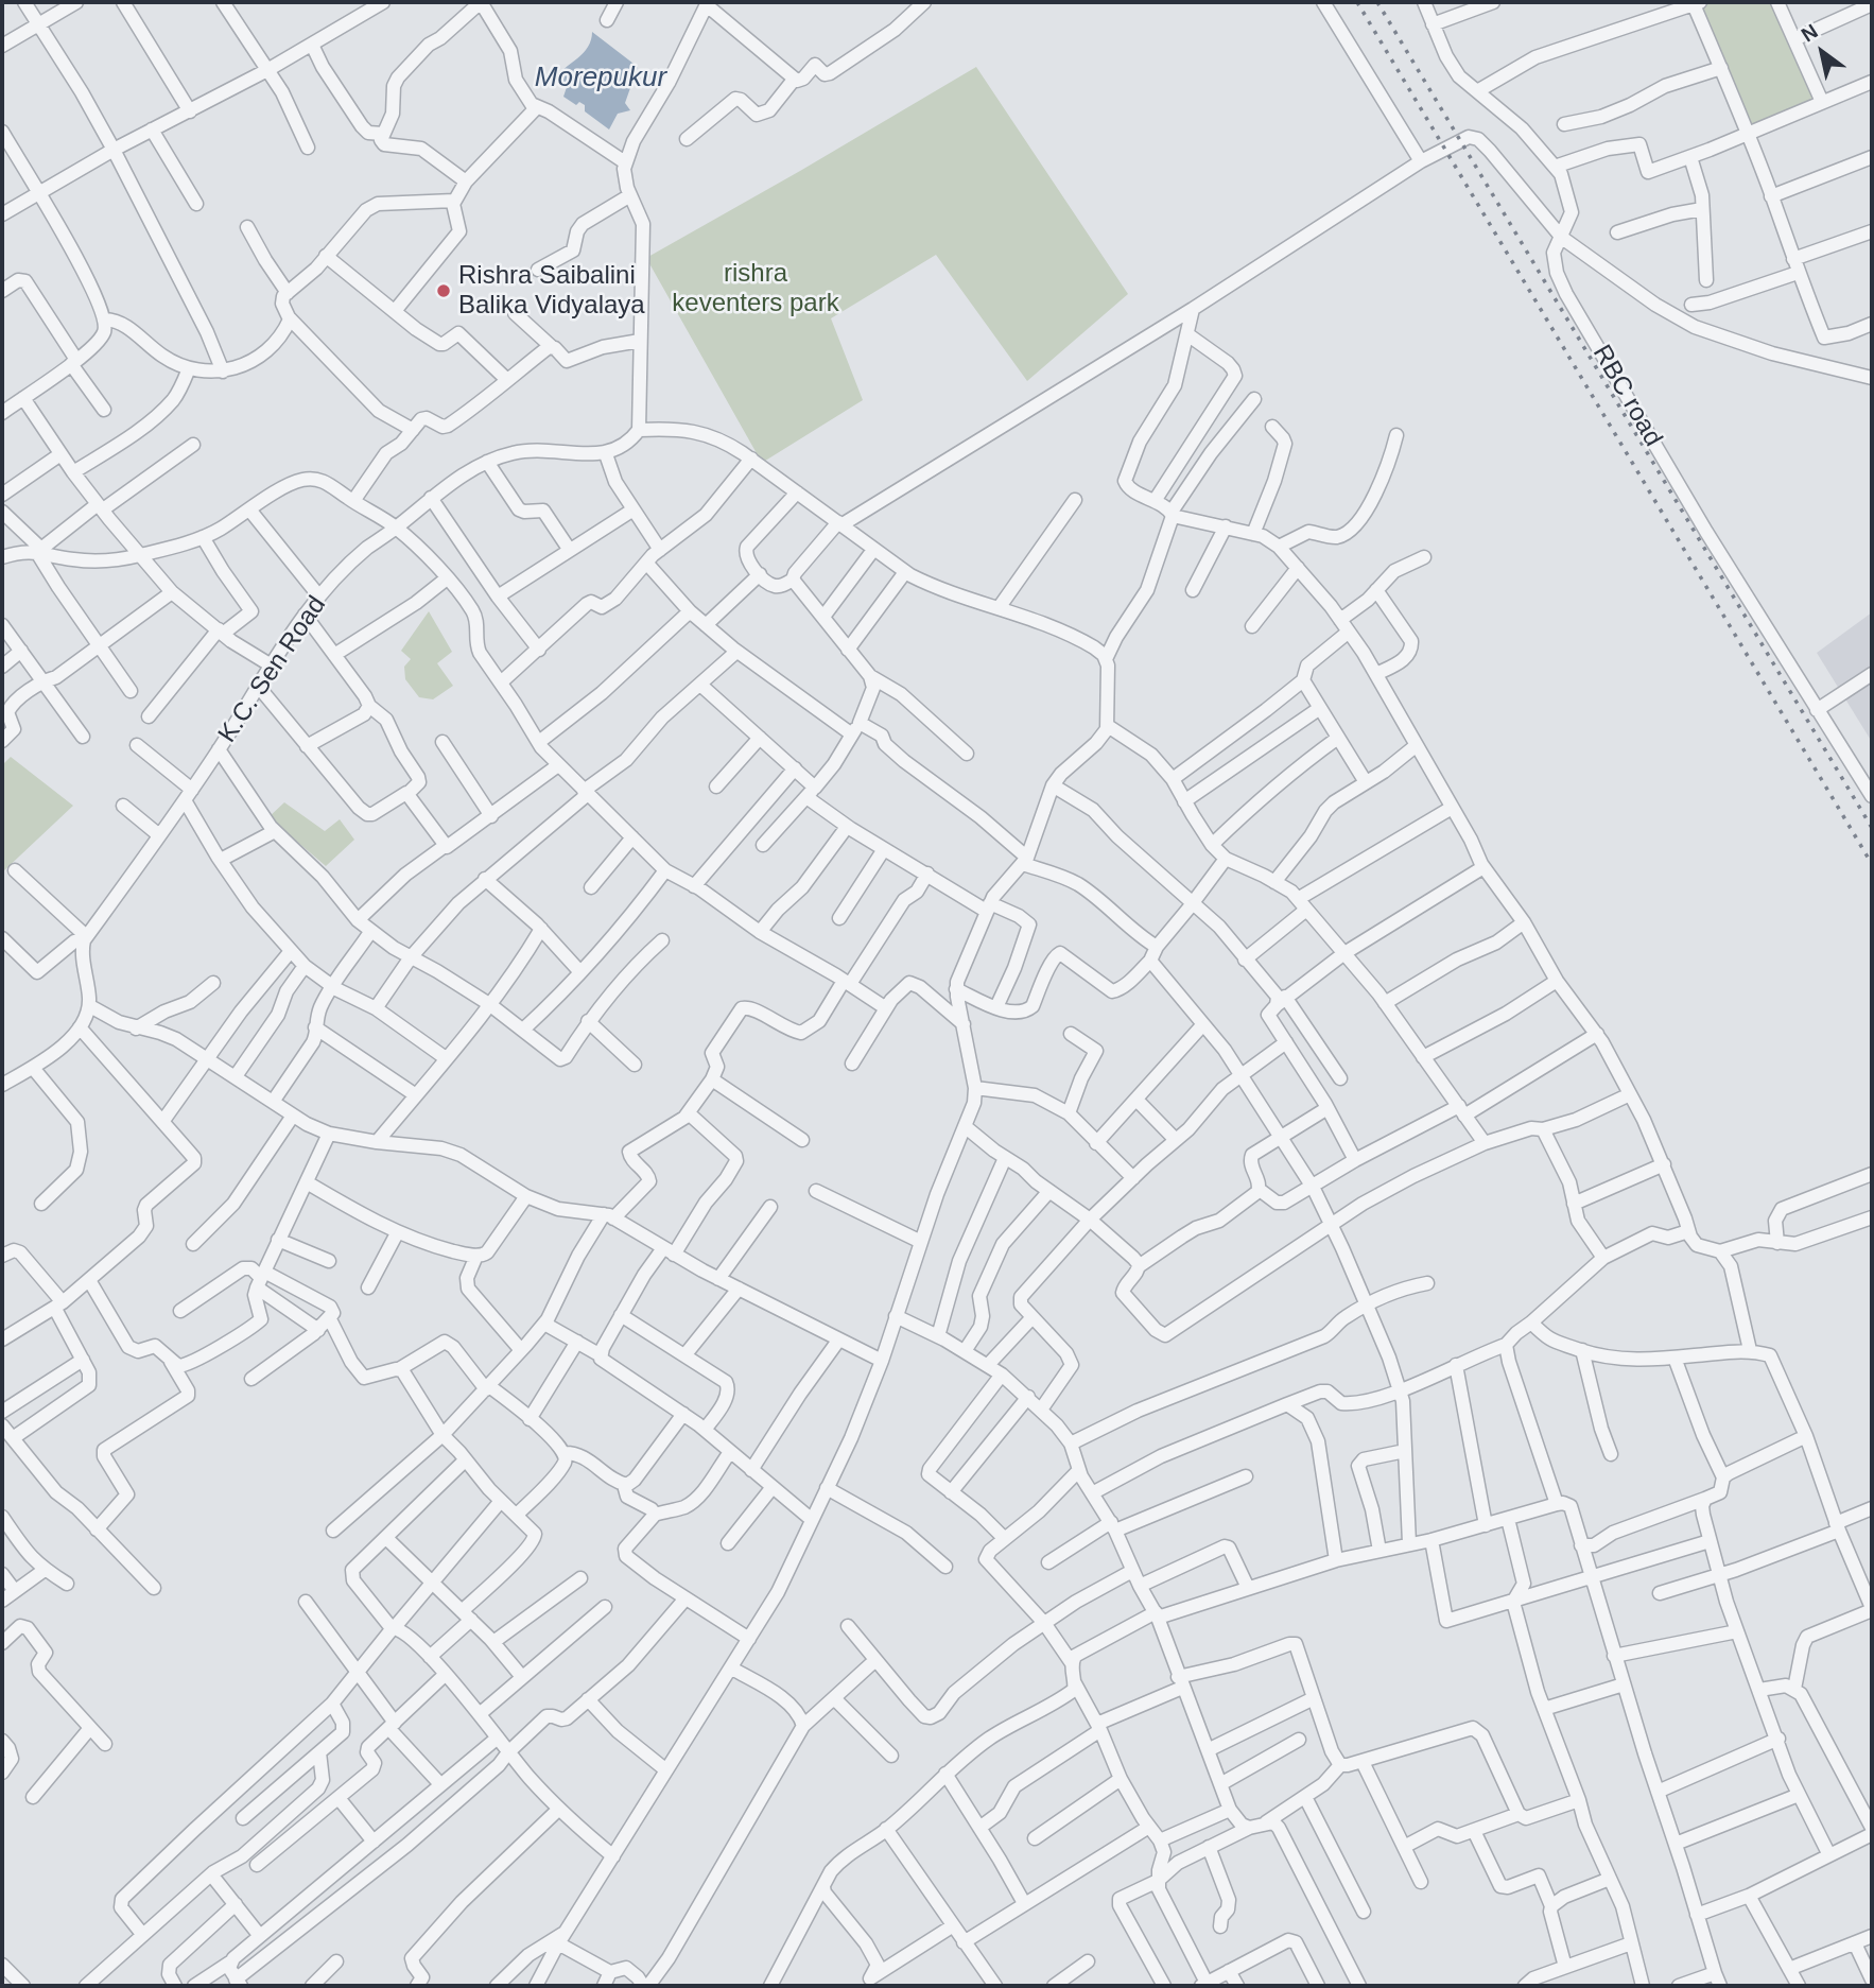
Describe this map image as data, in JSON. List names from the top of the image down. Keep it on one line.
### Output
{"streets":{"street":["RBC road","K.C. Sen Road"]},"water":["Morepukur"],"parks":["rishra keventers park"],"places":["Rishra Saibalini Balika Vidyalaya"],"north":"top left"}
